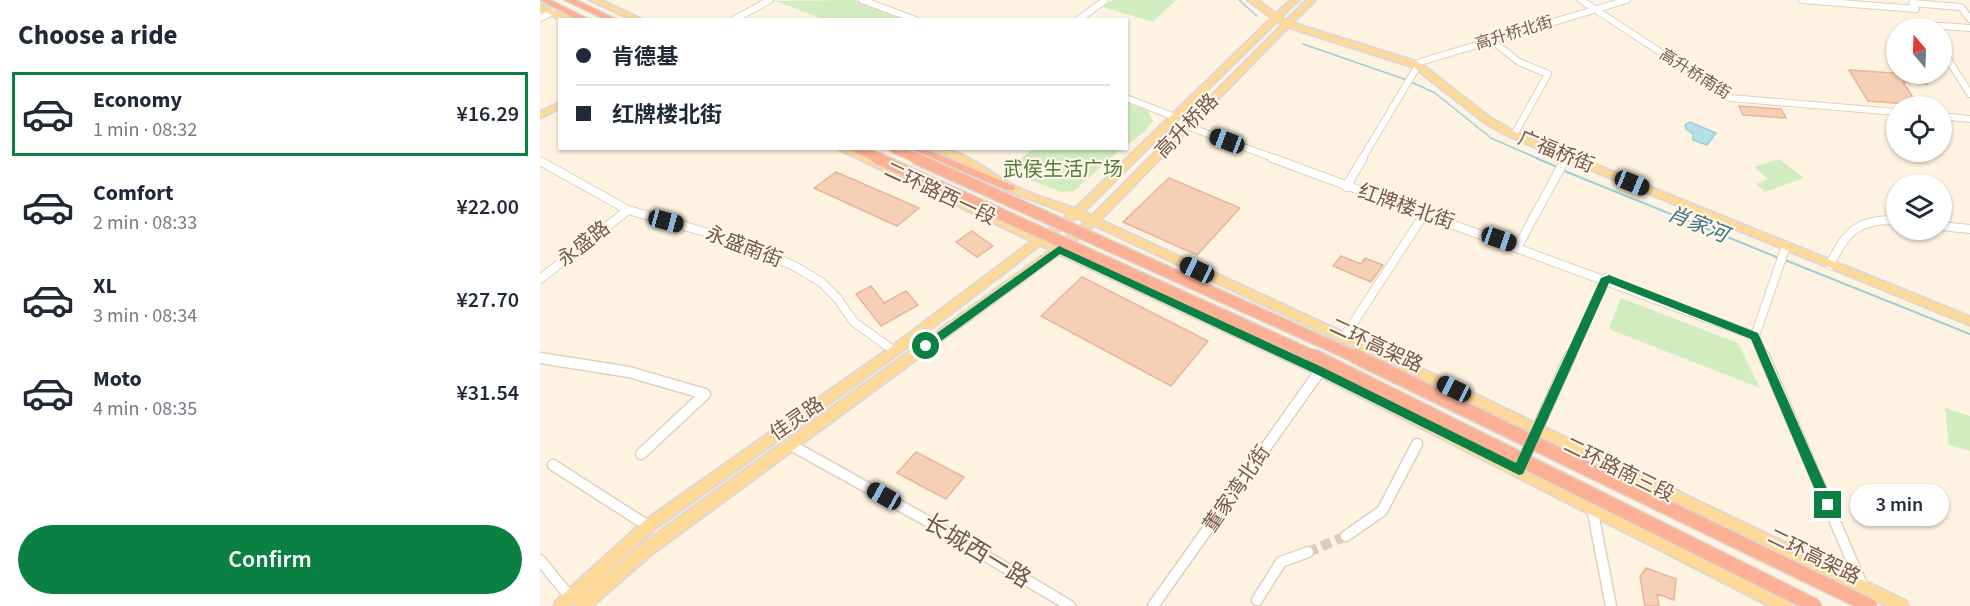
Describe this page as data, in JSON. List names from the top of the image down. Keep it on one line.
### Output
{"streets":{"highway":["二环高架路"],"main road":["高升桥路","广福桥街","二环路西一段","佳灵路","二环路南三段"],"street":["高升桥北街","高升桥南街","红牌楼北街","永盛路","永盛南街","董家湾北街","长城西一路"]},"crossings":[["高升桥北街","高升桥南街"],["高升桥北街","广福桥街"],["高升桥路","广福桥街"],["高升桥路","二环路西一段"],["高升桥路","红牌楼北街"],["高升桥路","佳灵路"],["高升桥路","二环路南三段"],["二环路西一段","佳灵路"],["二环路西一段","二环路南三段"],["永盛路","永盛南街"],["永盛南街","佳灵路"],["佳灵路","长城西一路"]],"water":["肖家河"],"parks":["武侯生活广场"],"north":"top","page":{"heading":"Choose a ride","banner":["肯德基","红牌楼北街"],"list":[{"name":"Economy","note":"1 min · 08:32","value":"¥16.29"},{"name":"Comfort","note":"2 min · 08:33","value":"¥22.00"},{"name":"XL","note":"3 min · 08:34","value":"¥27.70"},{"name":"Moto","note":"4 min · 08:35","value":"¥31.54"}],"bubble":"3 min","buttons":"Confirm"}}
